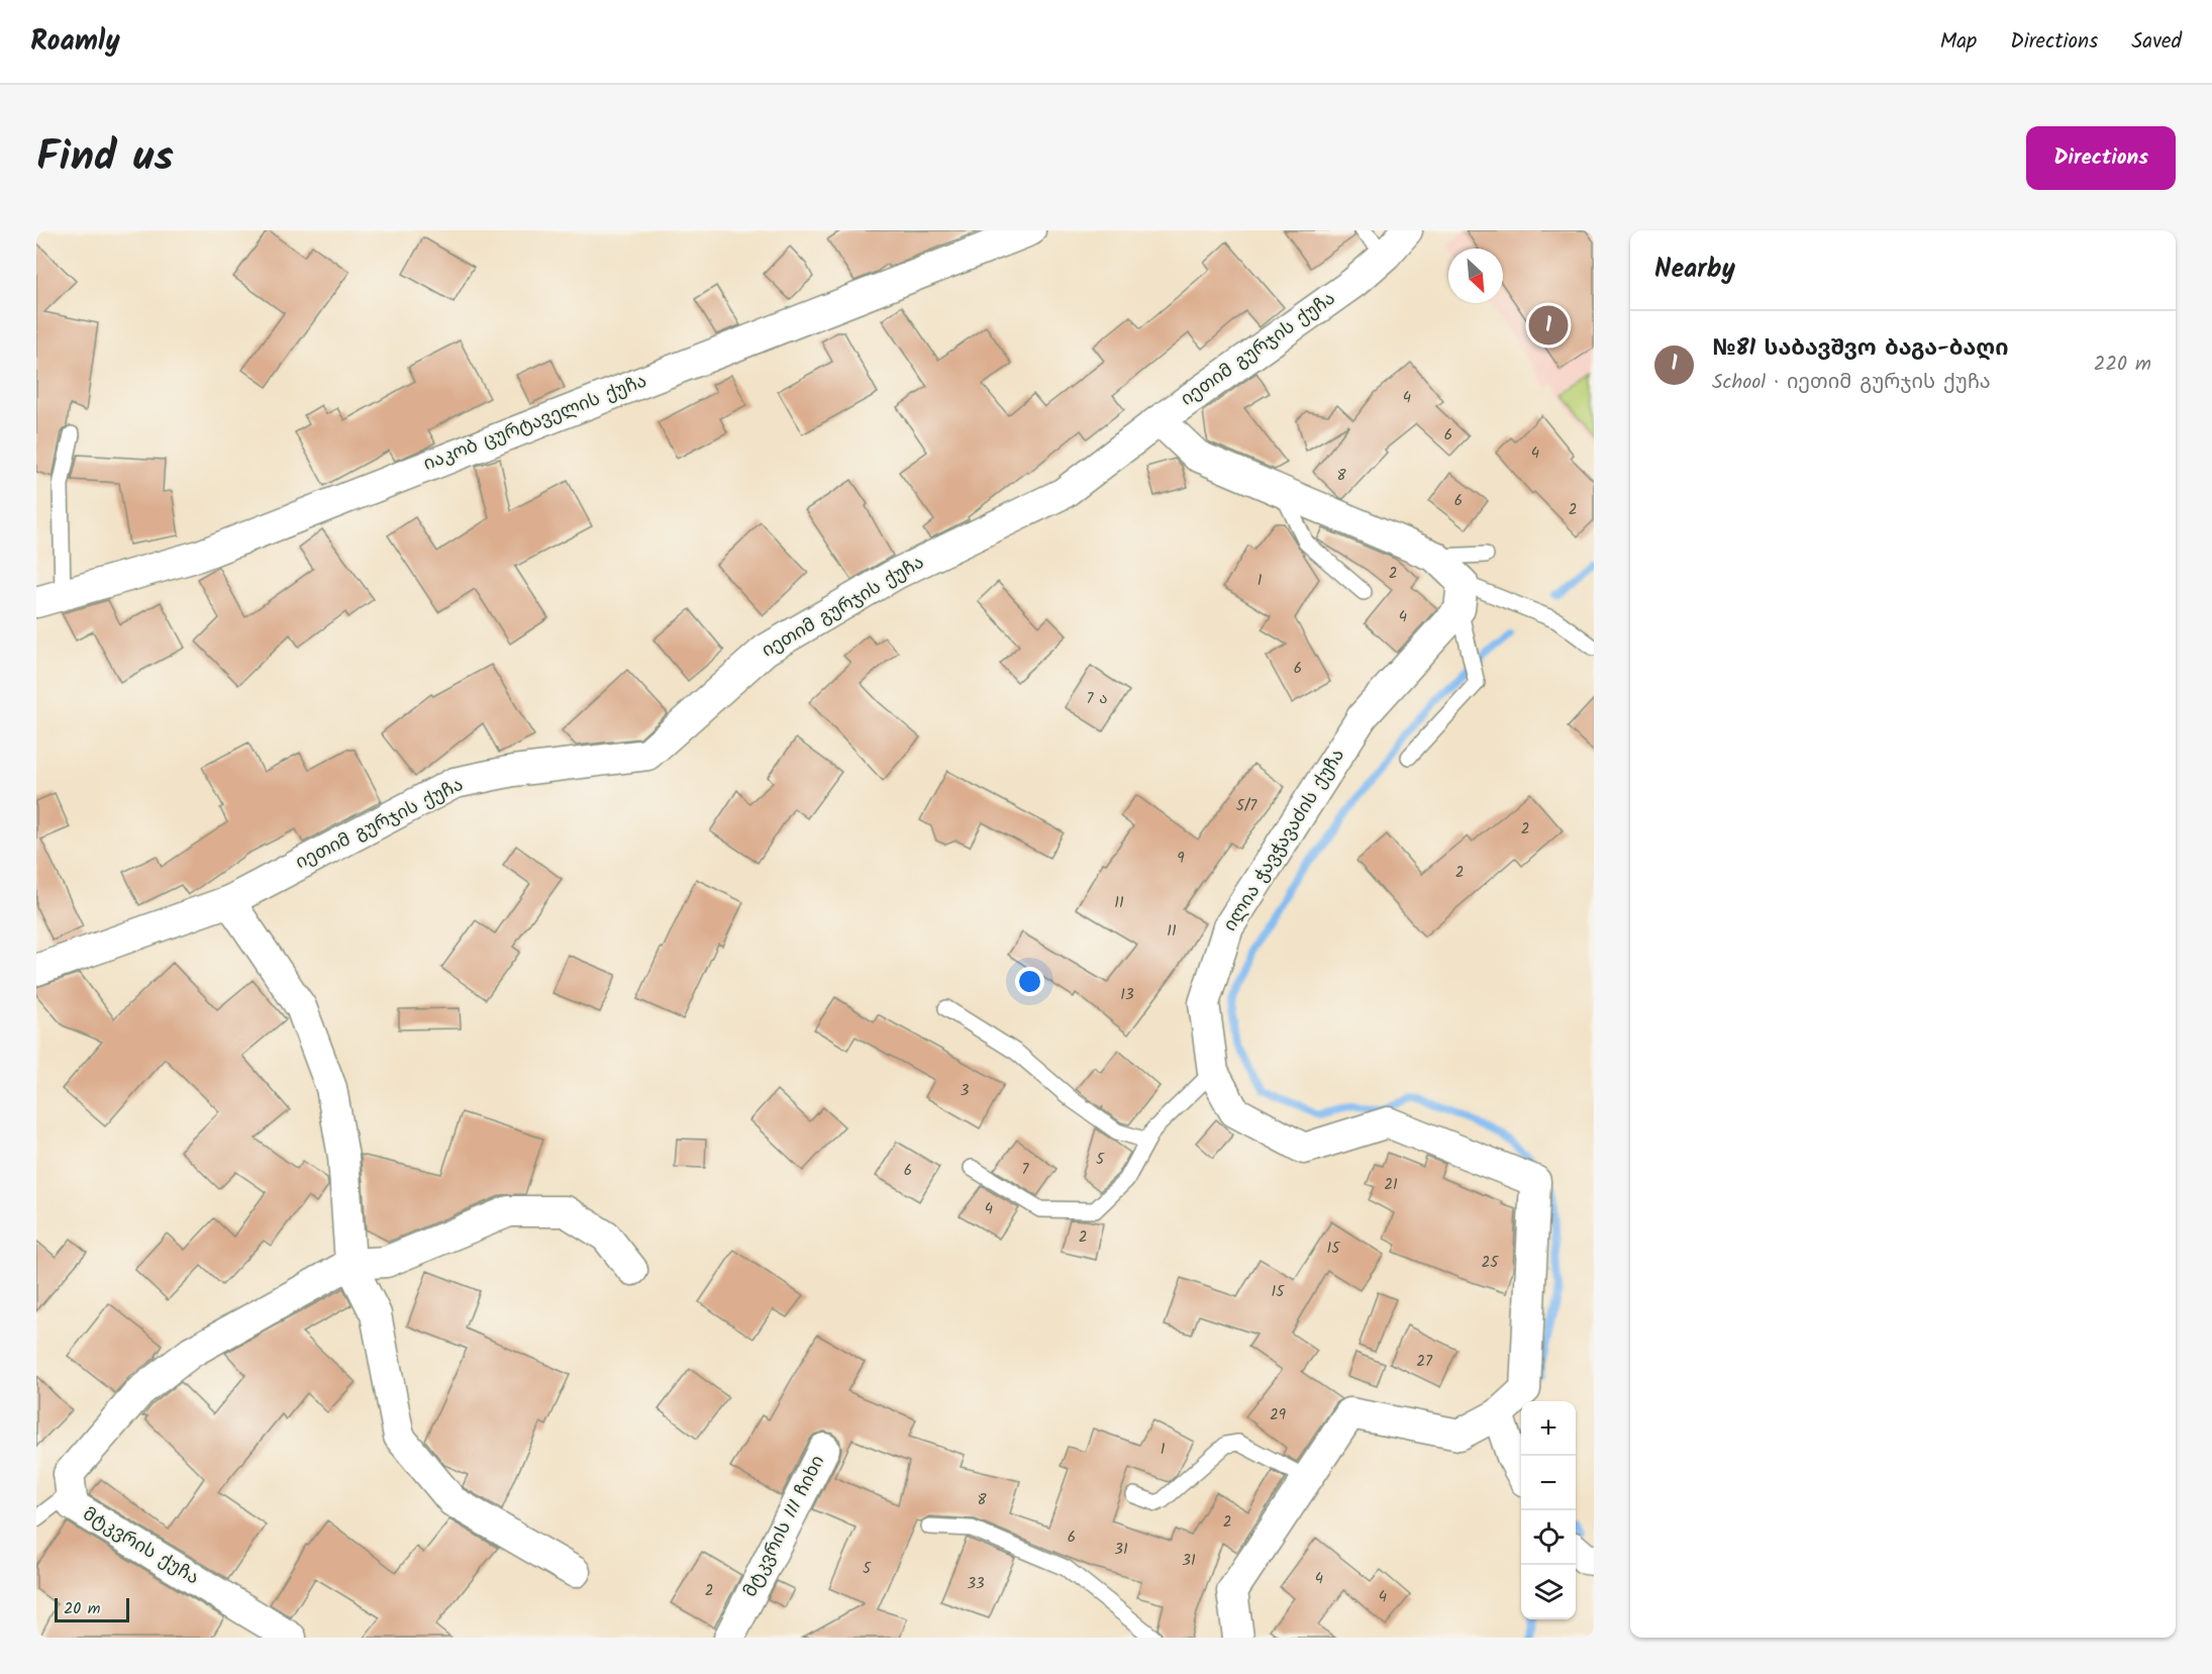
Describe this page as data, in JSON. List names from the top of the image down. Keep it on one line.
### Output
{"streets":{"street":["იეთიმ გურჯის ქუჩა","იაკობ ცურტაველის ქუჩა","ილია ჭავჭავაძის ქუჩა","მტკვრის III ჩიხი","მტკვრის ქუჩა"]},"house_numbers":["4","6","4","8","6","2","2","1","4","6","7 ა","5/7","2","9","2","11","11","13","3","5","7","6","21","4","2","15","25","15","27","29","1","8","2","6","31","31","5","4","33","2","4"],"scale_bar":"20 m","north":"bottom right","page":{"header":"Roamly","nav":["Map","Directions","Saved"],"title":"Find us","buttons":"Directions","heading":"Nearby","pins":"1","list":[{"mark":"1","name":"№81 საბავშვო ბაგა-ბაღი","note":"School · იეთიმ გურჯის ქუჩა","value":"220 m"}],"map_buttons":["+","−"],"scale":"20 m"}}
